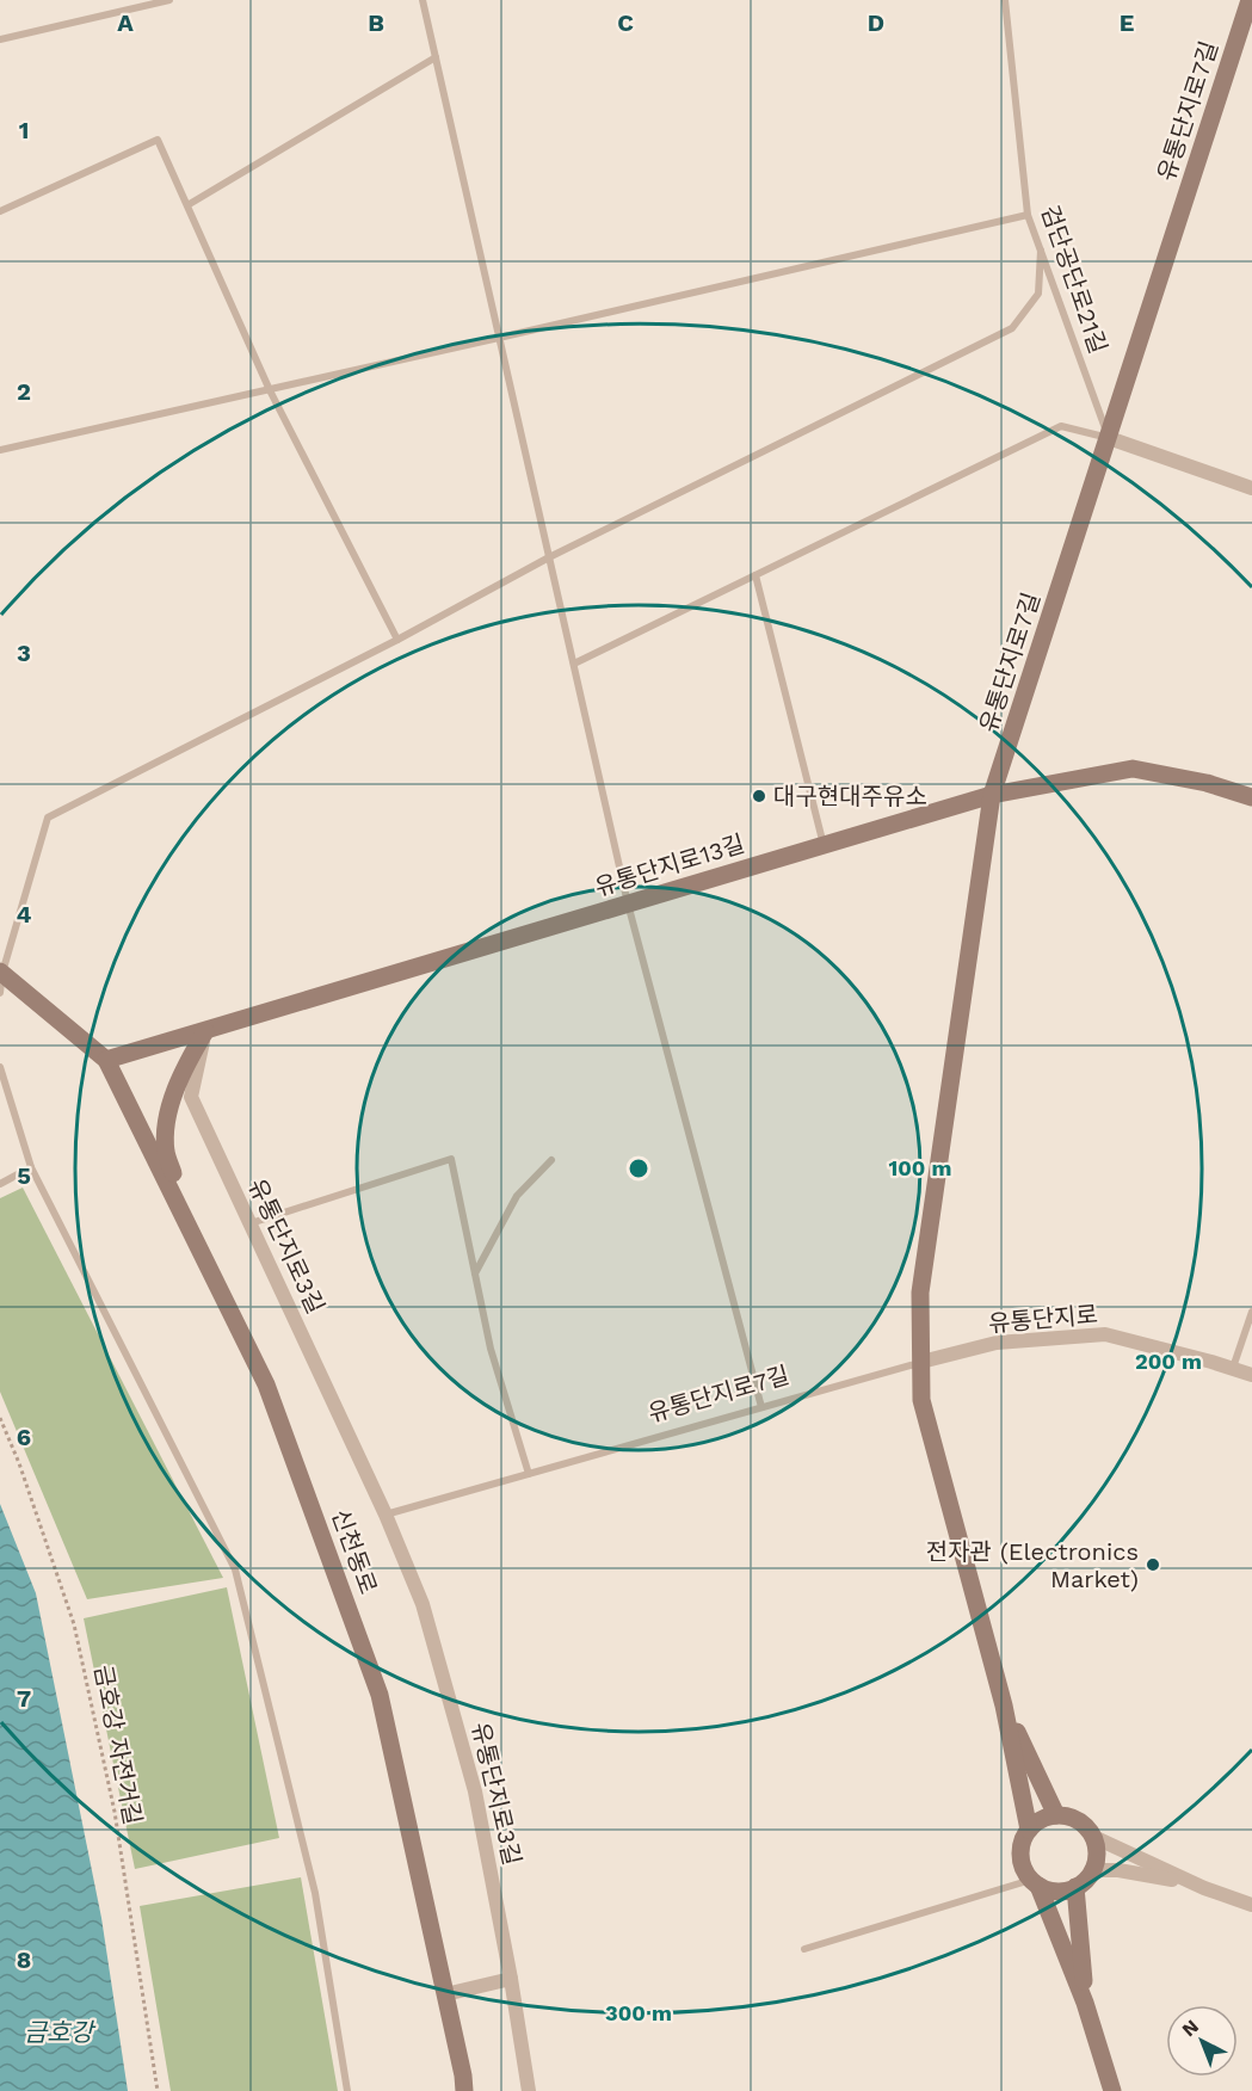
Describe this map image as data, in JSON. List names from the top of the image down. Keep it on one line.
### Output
{"streets":{"street":["유통단지로7길","유통단지로13길","유통단지로3길","유통단지로","신천동로"],"lane":["검단공단로21길"],"path":["금호강 자전거길"]},"crossings":[["유통단지로7길","검단공단로21길"],["유통단지로7길","유통단지로13길"],["유통단지로7길","유통단지로"],["유통단지로13길","유통단지로3길"],["유통단지로13길","신천동로"]],"water":["금호강"],"places":["대구현대주유소","전자관 (Electronics Market)"],"north":"top left","grid":{"columns":["A","B","C","D","E"],"rows":["1","2","3","4","5","6","7","8"]},"rings":["100 m","200 m","300 m"]}
